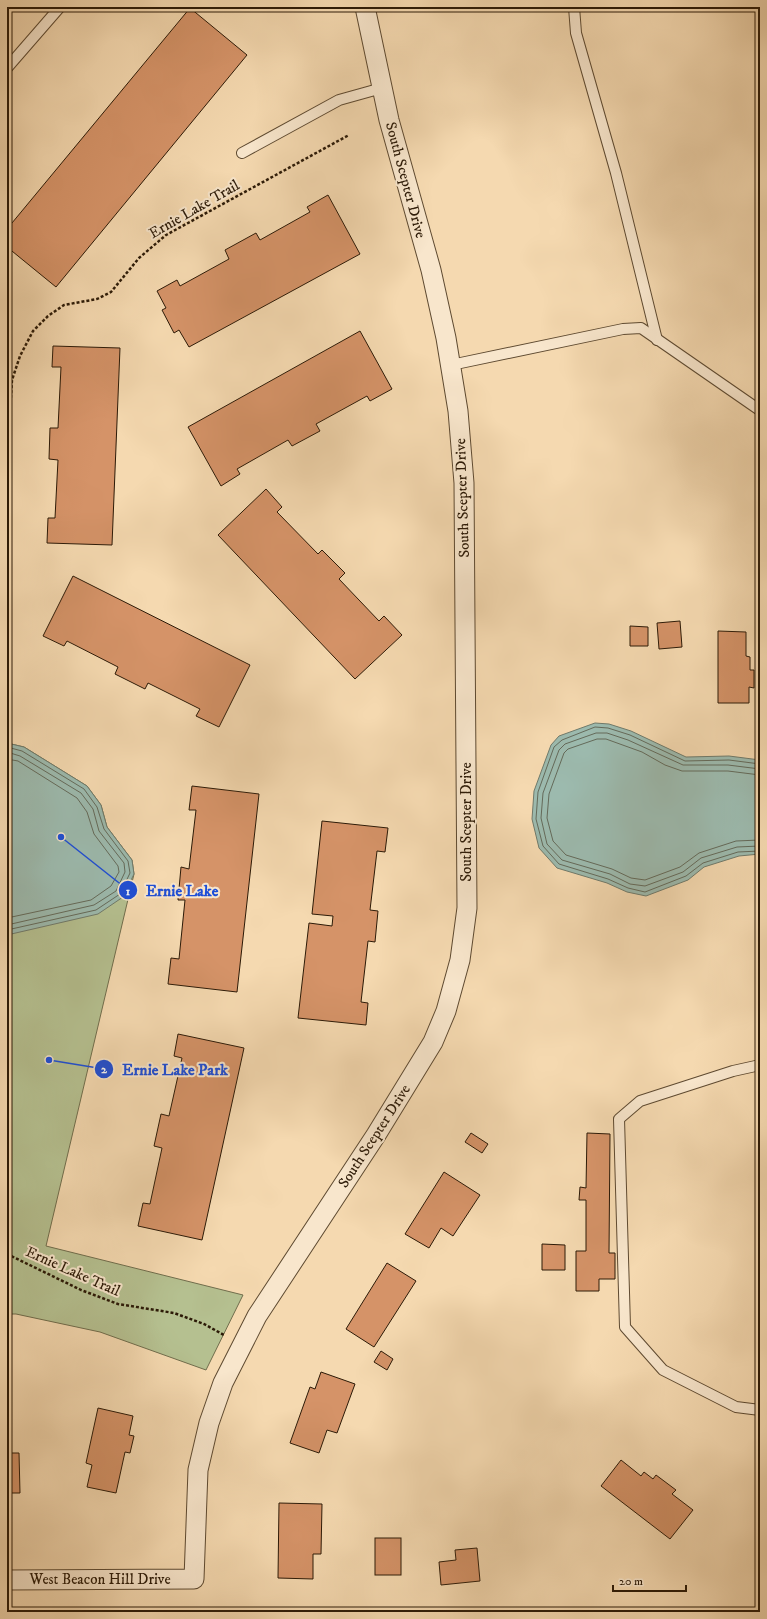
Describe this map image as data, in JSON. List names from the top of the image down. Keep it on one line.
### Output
{"streets":{"street":["South Scepter Drive","West Beacon Hill Drive"],"path":["Ernie Lake Trail"]},"crossings":[["South Scepter Drive","Ernie Lake Trail"],["South Scepter Drive","West Beacon Hill Drive"]],"places":["Ernie Lake","Ernie Lake Park"],"scale_bar":"20 m"}
